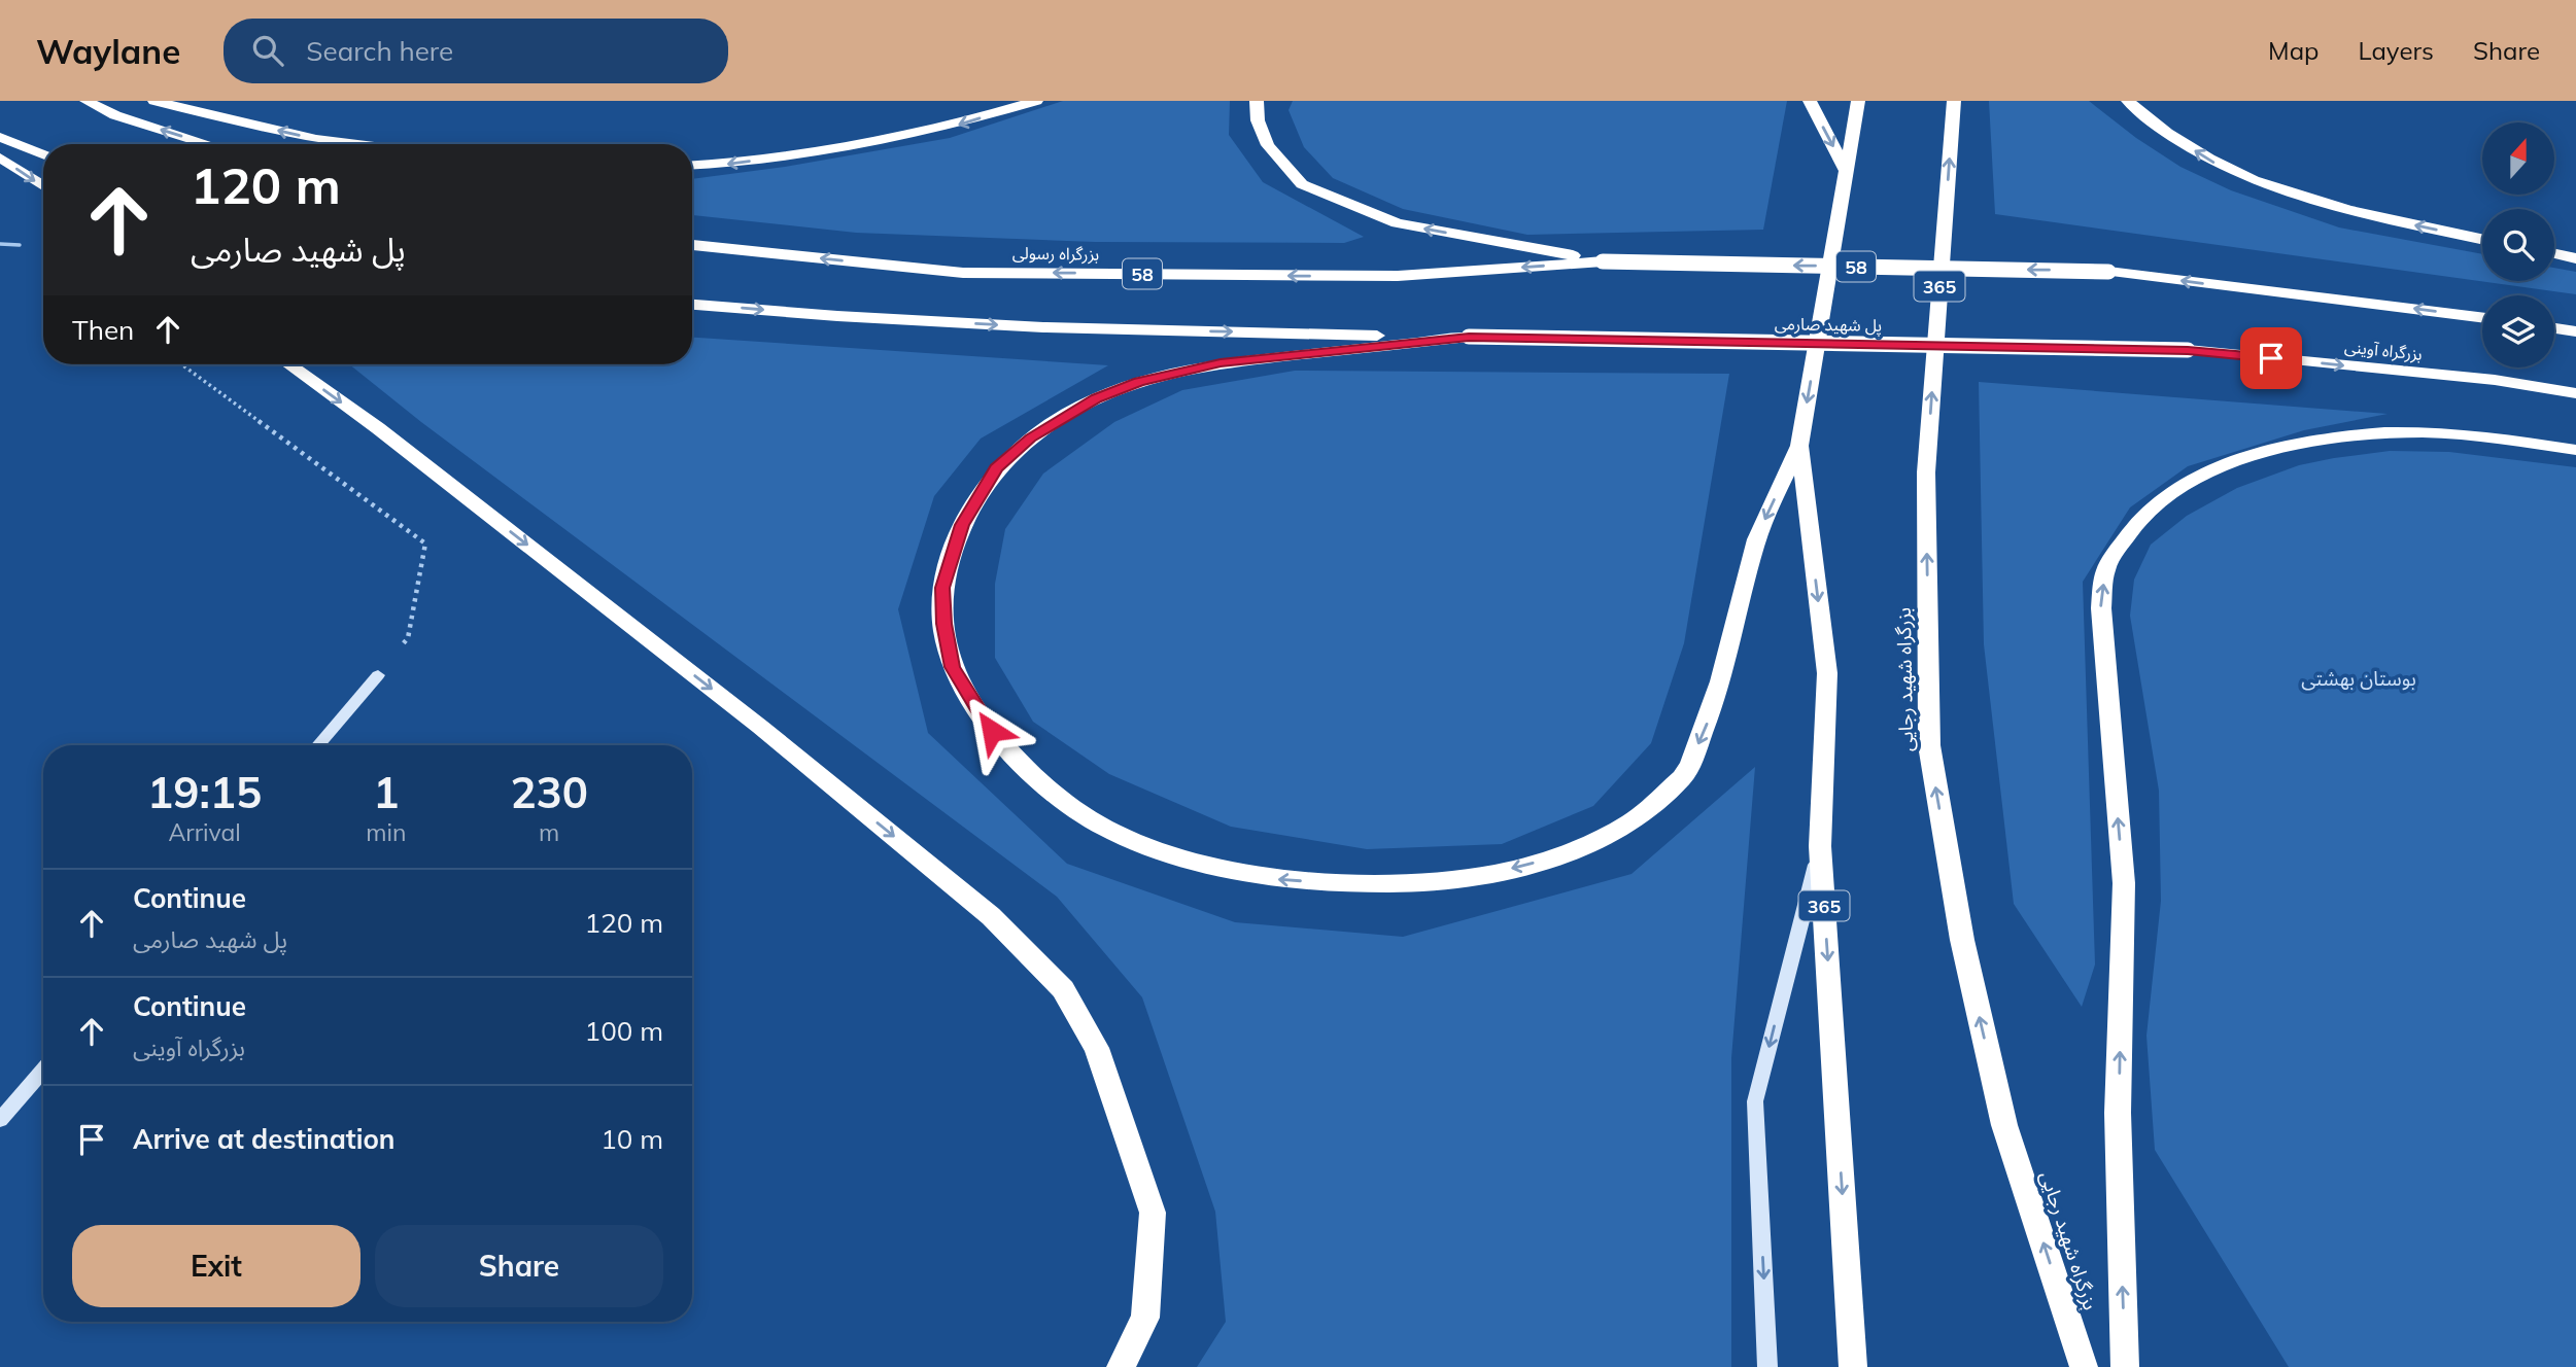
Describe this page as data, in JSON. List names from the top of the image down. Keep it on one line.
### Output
{"streets":{"highway":["بزرگراه رسولی","58","365","پل شهید صارمی","بزرگراه آوینی","بزرگراه شهید رجایی"]},"crossings":[["بزرگراه رسولی","58"],["پل شهید صارمی","بزرگراه آوینی"]],"parks":["بوستان بهشتی"],"north":"top","page":{"header":"Waylane","search":"Search here","nav":["Map","Layers","Share"],"turn":["120 m","پل شهید صارمی"],"then":"Then","eta":["19:15","Arrival","1","min","230","m"],"list":[{"name":"Continue","note":"پل شهید صارمی","value":"120 m"},{"name":"Continue","note":"بزرگراه آوینی","value":"100 m"},{"name":"Arrive at destination","value":"10 m"}],"buttons":["Exit","Share"]}}
